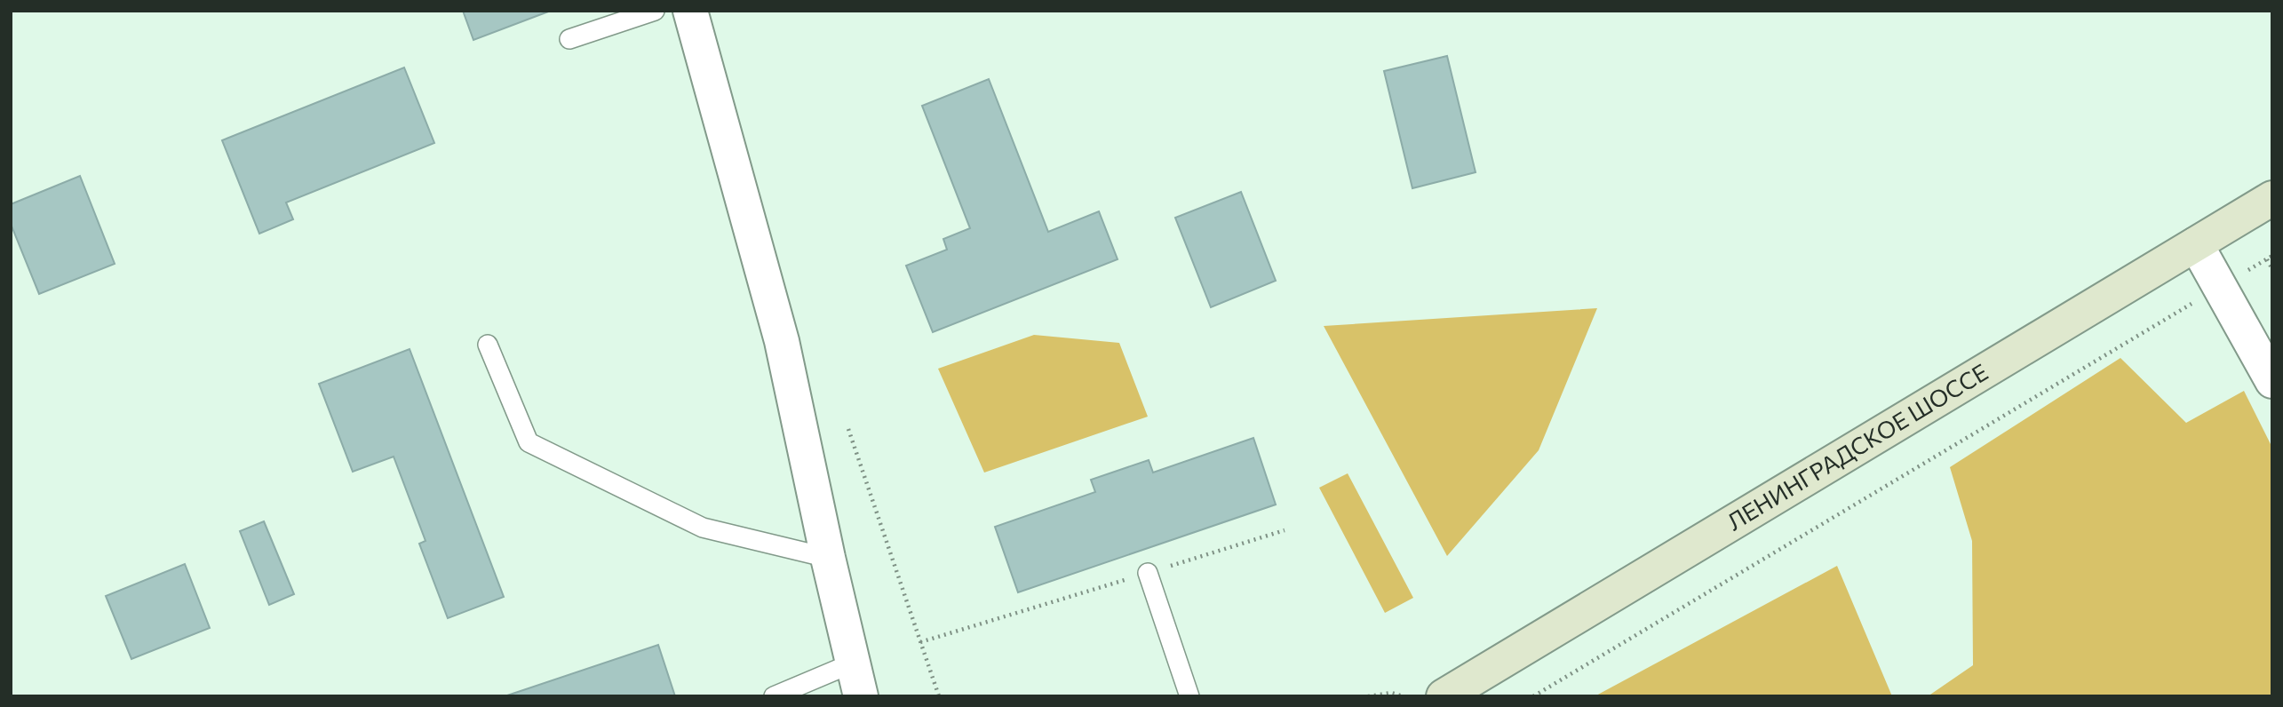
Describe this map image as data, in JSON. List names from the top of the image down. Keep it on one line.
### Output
{"streets":{"main road":["ЛЕНИНГРАДСКОЕ ШОССЕ"]}}
